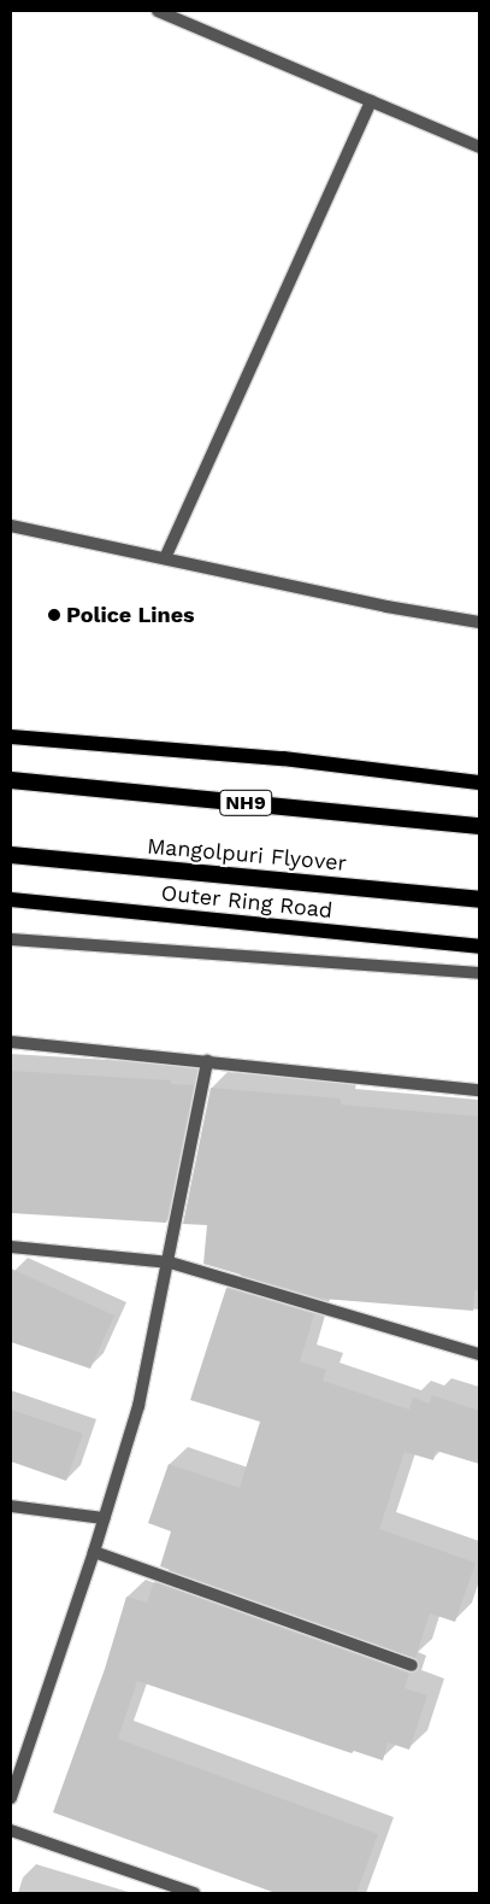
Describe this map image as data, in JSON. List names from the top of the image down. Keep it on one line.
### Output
{"streets":{"highway":["NH9","Mangolpuri Flyover"],"main road":["Outer Ring Road"]},"places":["Police Lines"]}
